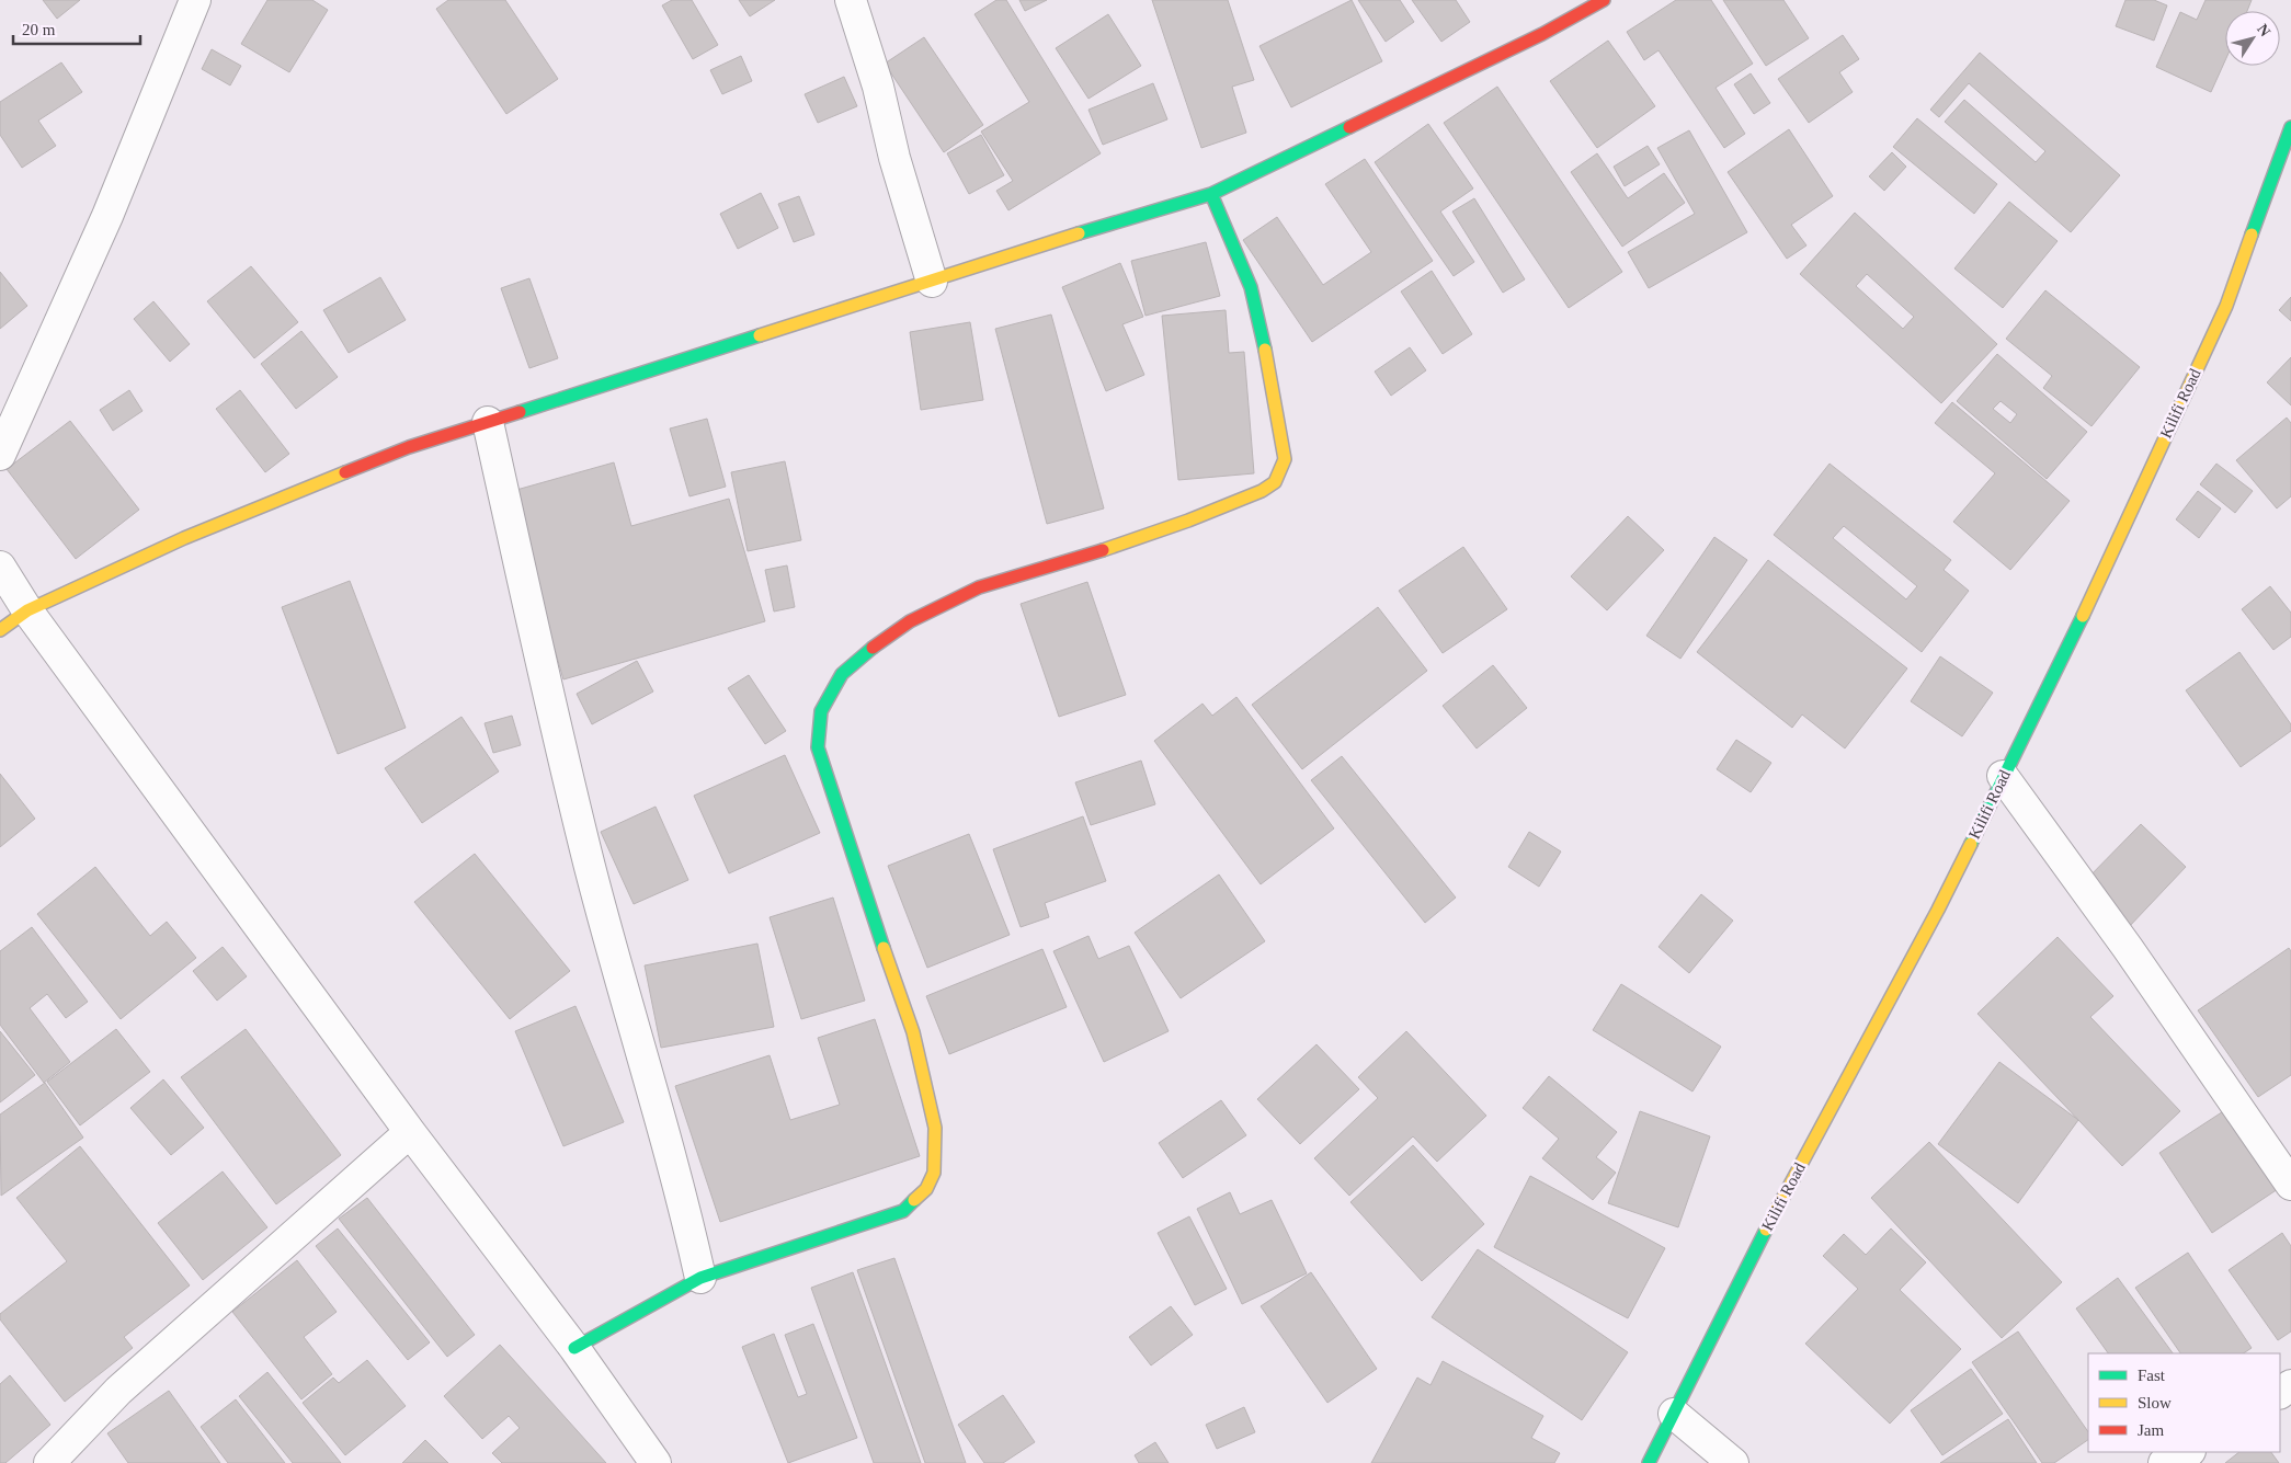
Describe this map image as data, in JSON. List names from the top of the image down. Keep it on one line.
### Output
{"streets":{"street":["Kilifi Road"]},"legend":["Fast","Slow","Jam"],"scale_bar":"20 m","north":"top right"}
